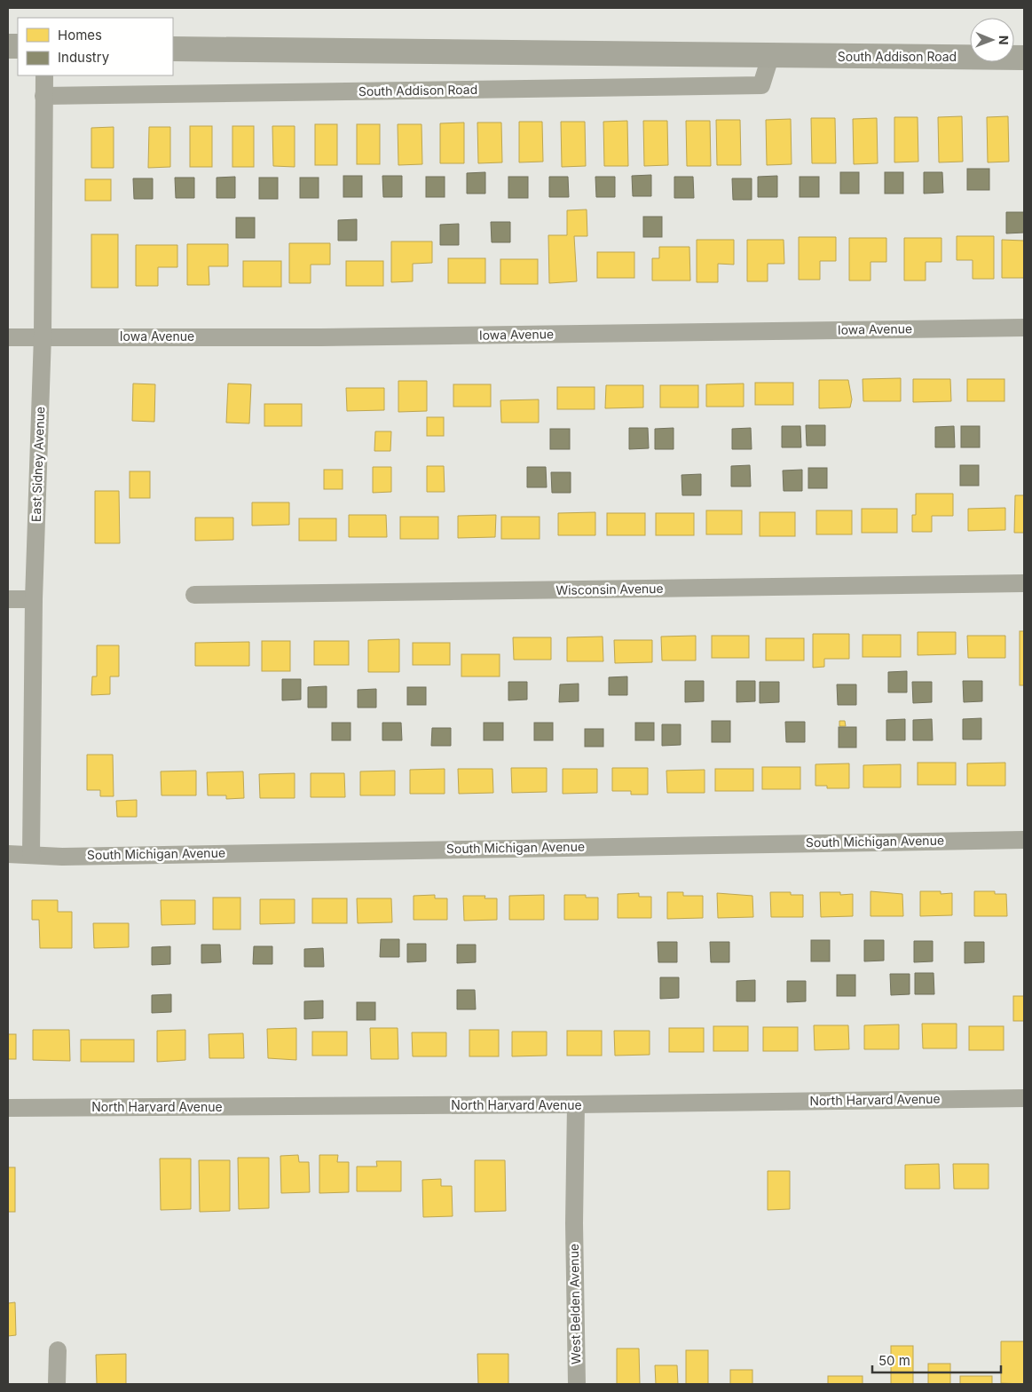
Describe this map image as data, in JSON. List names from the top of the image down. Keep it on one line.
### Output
{"streets":{"street":["South Addison Road","Iowa Avenue","East Sidney Avenue","Wisconsin Avenue","South Michigan Avenue","North Harvard Avenue","West Belden Avenue"]},"crossings":[["South Addison Road","East Sidney Avenue"],["Iowa Avenue","East Sidney Avenue"],["East Sidney Avenue","South Michigan Avenue"],["North Harvard Avenue","West Belden Avenue"]],"legend":["Homes","Industry"],"scale_bar":"50 m","north":"right"}
